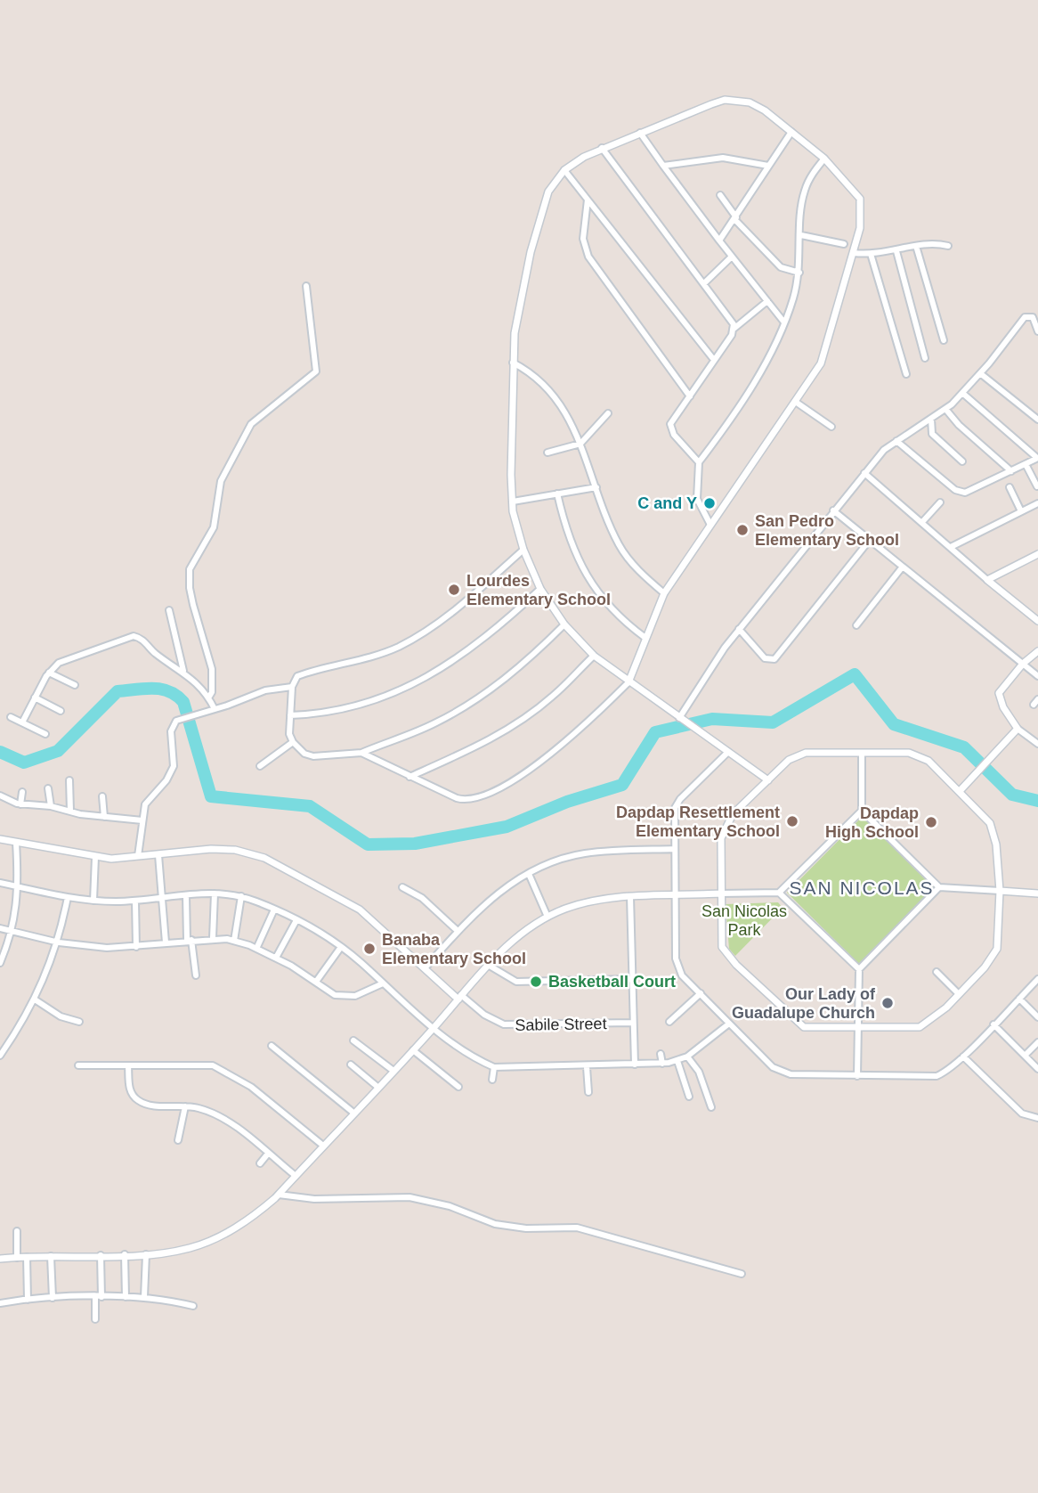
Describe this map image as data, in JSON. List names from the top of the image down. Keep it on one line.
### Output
{"streets":{"street":["Sabile Street"]},"districts":["SAN NICOLAS"],"parks":["San Nicolas Park"],"places":["C and Y","San Pedro Elementary School","Lourdes Elementary School","Dapdap Resettlement Elementary School","Dapdap High School","Banaba Elementary School","Basketball Court","Our Lady of Guadalupe Church"]}
